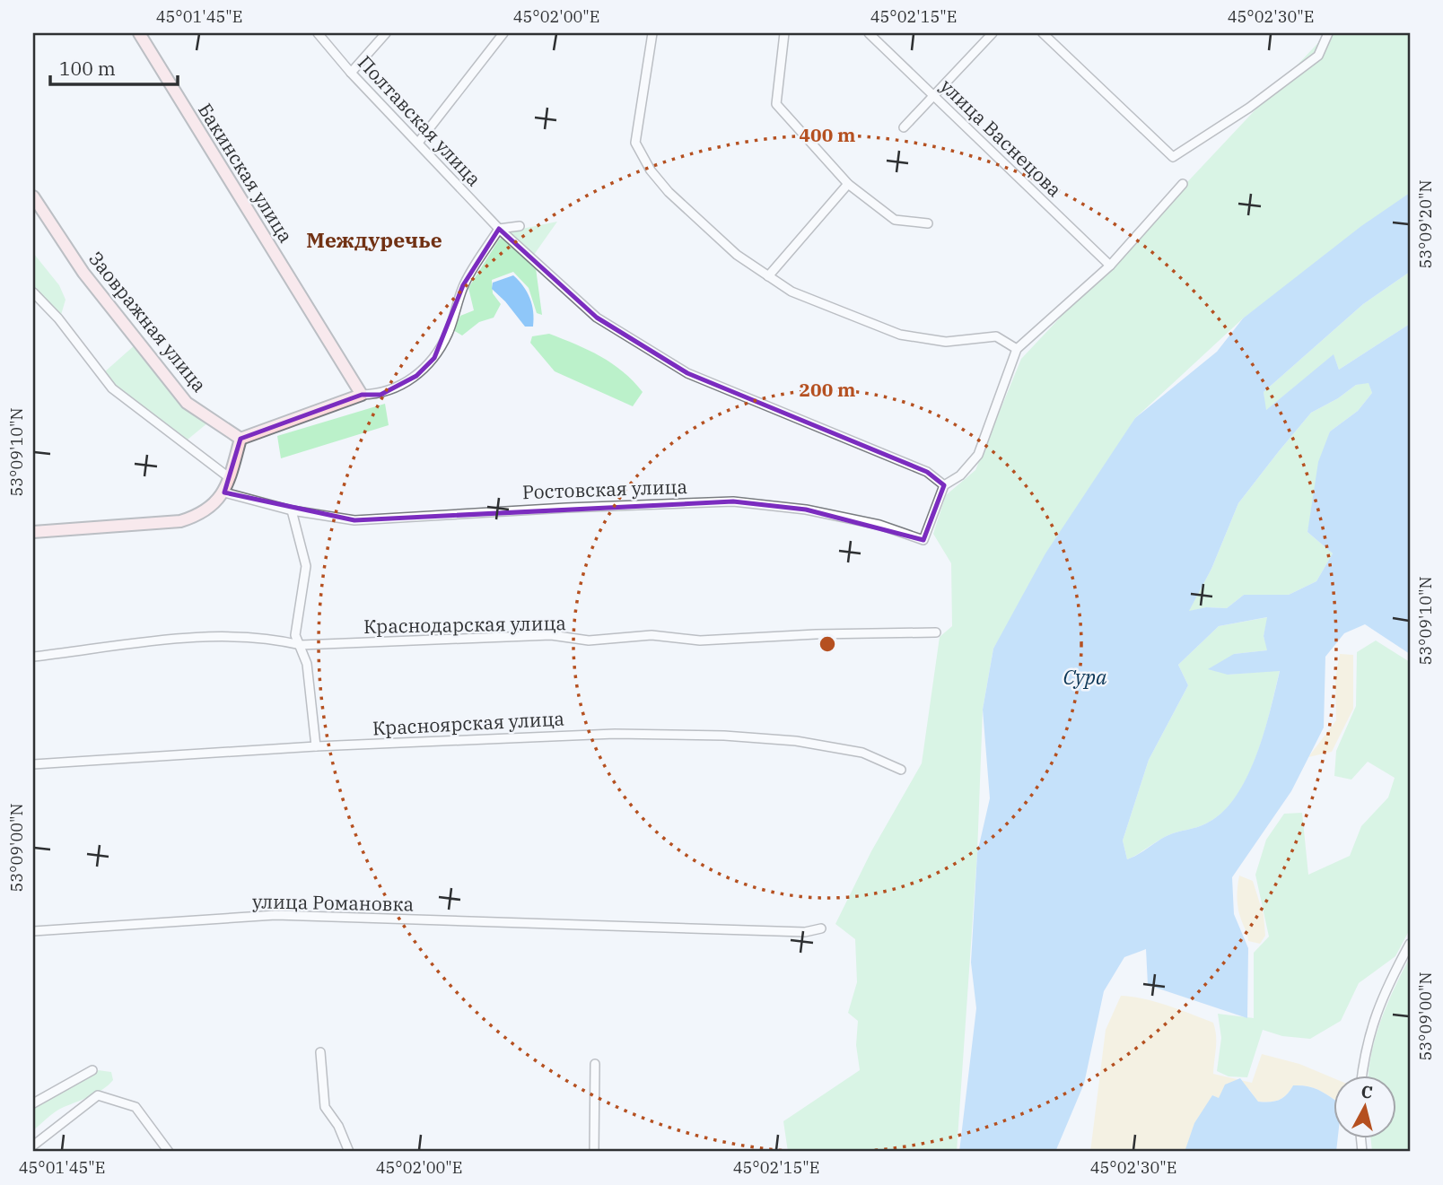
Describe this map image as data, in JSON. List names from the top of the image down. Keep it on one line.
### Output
{"streets":{"street":["Полтавская улица","улица Васнецова","Бакинская улица","Заовражная улица","Ростовская улица","Краснодарская улица","Красноярская улица","улица Романовка"]},"crossings":[["Полтавская улица","Ростовская улица"]],"districts":["Междуречье"],"water":["Сура"],"scale_bar":"100 m","north":"top","coordinates":["45°01'45\"E","45°02'00\"E","45°02'15\"E","45°02'30\"E","53°09'20\"N","53°09'10\"N","53°09'00\"N"],"rings":["400 m","200 m"]}
